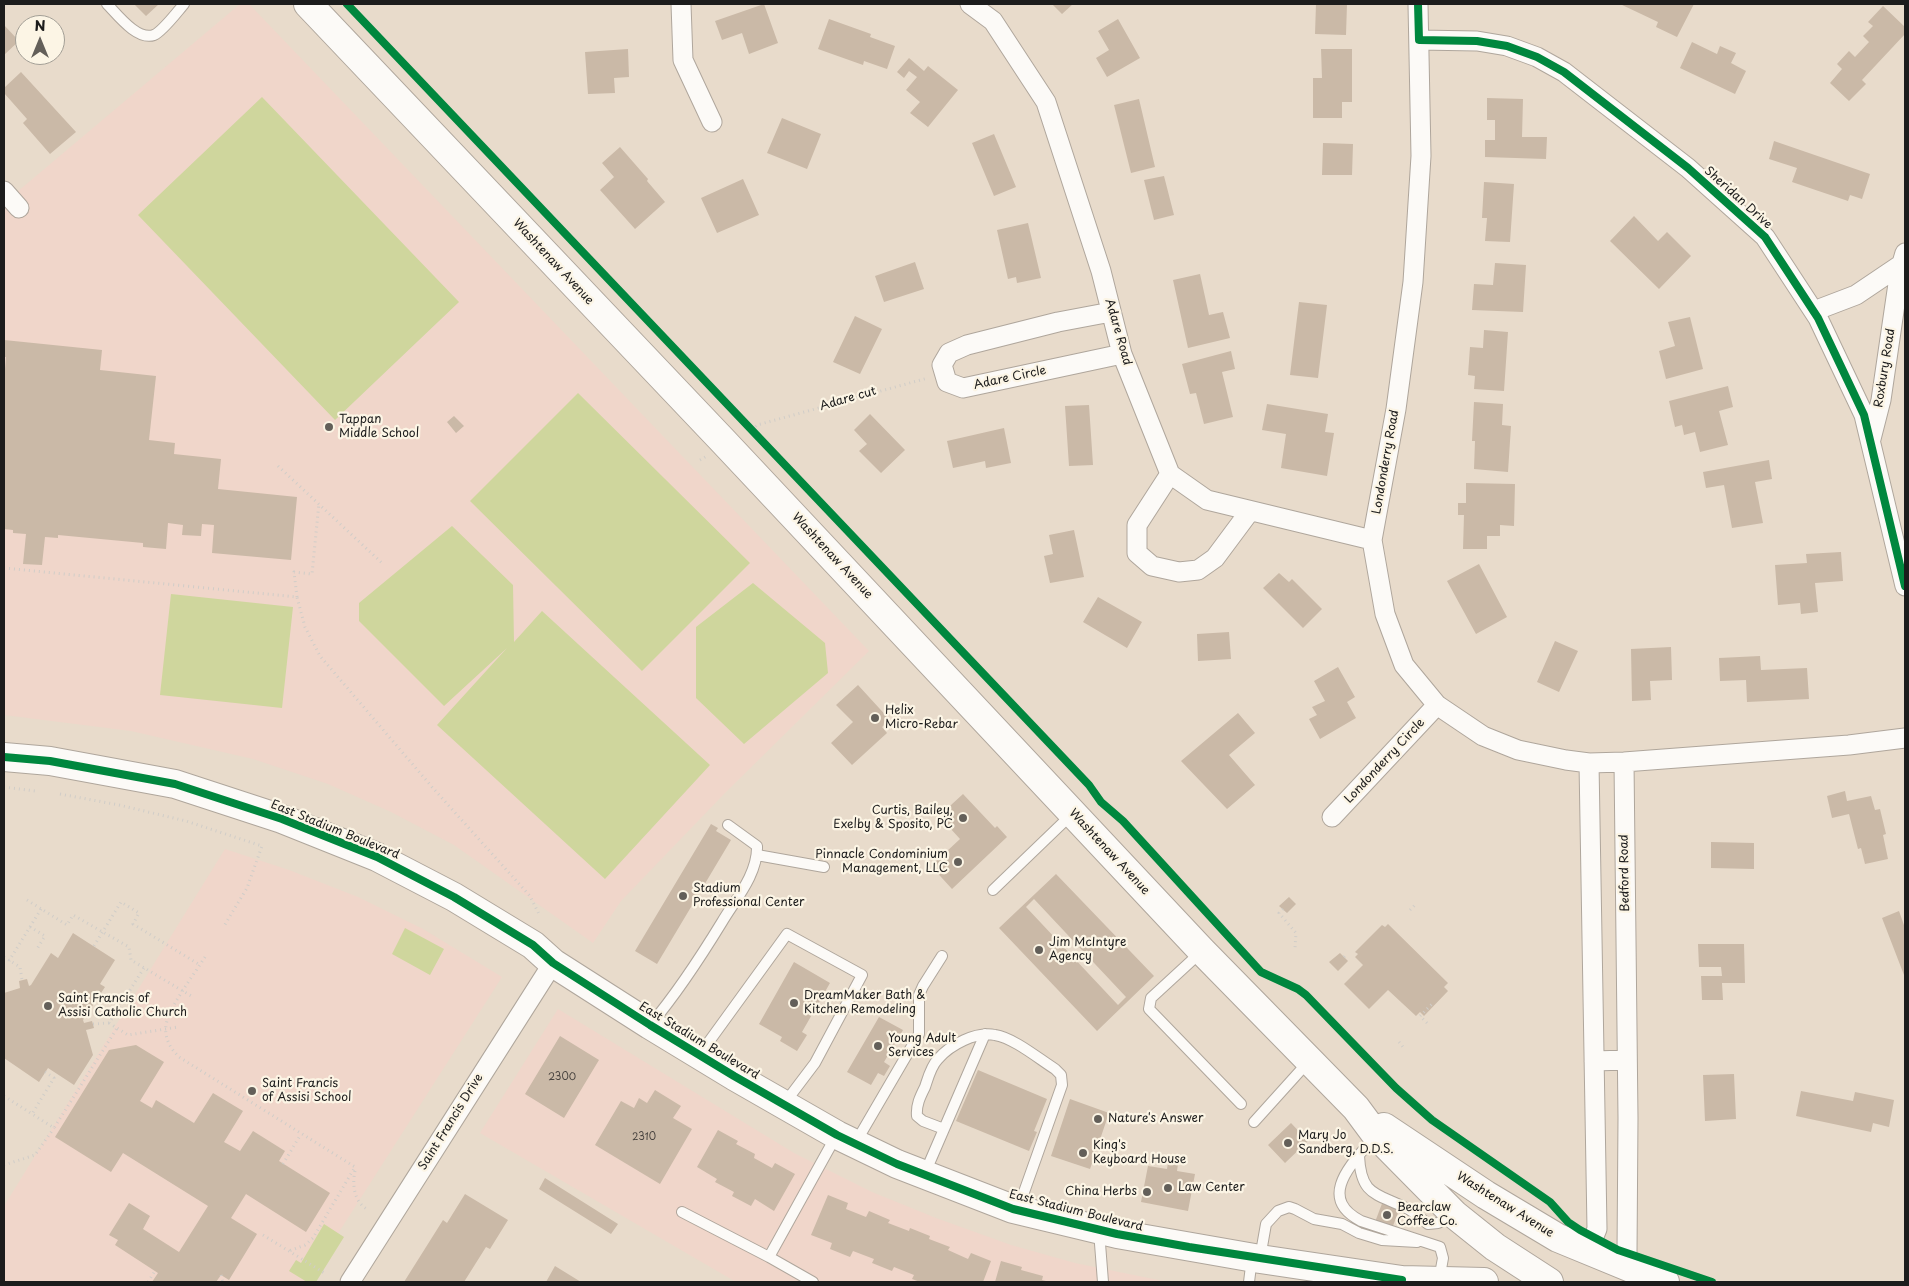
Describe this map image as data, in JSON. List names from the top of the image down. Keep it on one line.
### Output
{"streets":{"main road":["Washtenaw Avenue","East Stadium Boulevard"],"street":["Sheridan Drive","Adare Road","Roxbury Road","Adare Circle","Londonderry Road","Londonderry Circle","Bedford Road","Saint Francis Drive"],"path":["Adare cut"]},"crossings":[["Sheridan Drive","Roxbury Road"],["Sheridan Drive","Londonderry Road"],["Washtenaw Avenue","Bedford Road"],["Adare Road","Adare Circle"],["Adare Circle","Adare cut"],["Londonderry Road","Londonderry Circle"],["Londonderry Road","Bedford Road"],["East Stadium Boulevard","Saint Francis Drive"]],"places":["Tappan Middle School","Helix Micro-Rebar","Curtis, Bailey, Exelby & Sposito, PC","Pinnacle Condominium Management, LLC","Stadium Professional Center","Jim McIntyre Agency","DreamMaker Bath & Kitchen Remodeling","Saint Francis of Assisi Catholic Church","Young Adult Services","Saint Francis of Assisi School","Nature's Answer","Mary Jo Sandberg, D.D.S.","King's Keyboard House","Law Center","China Herbs","Bearclaw Coffee Co."],"house_numbers":["2300","2310"],"north":"top"}
